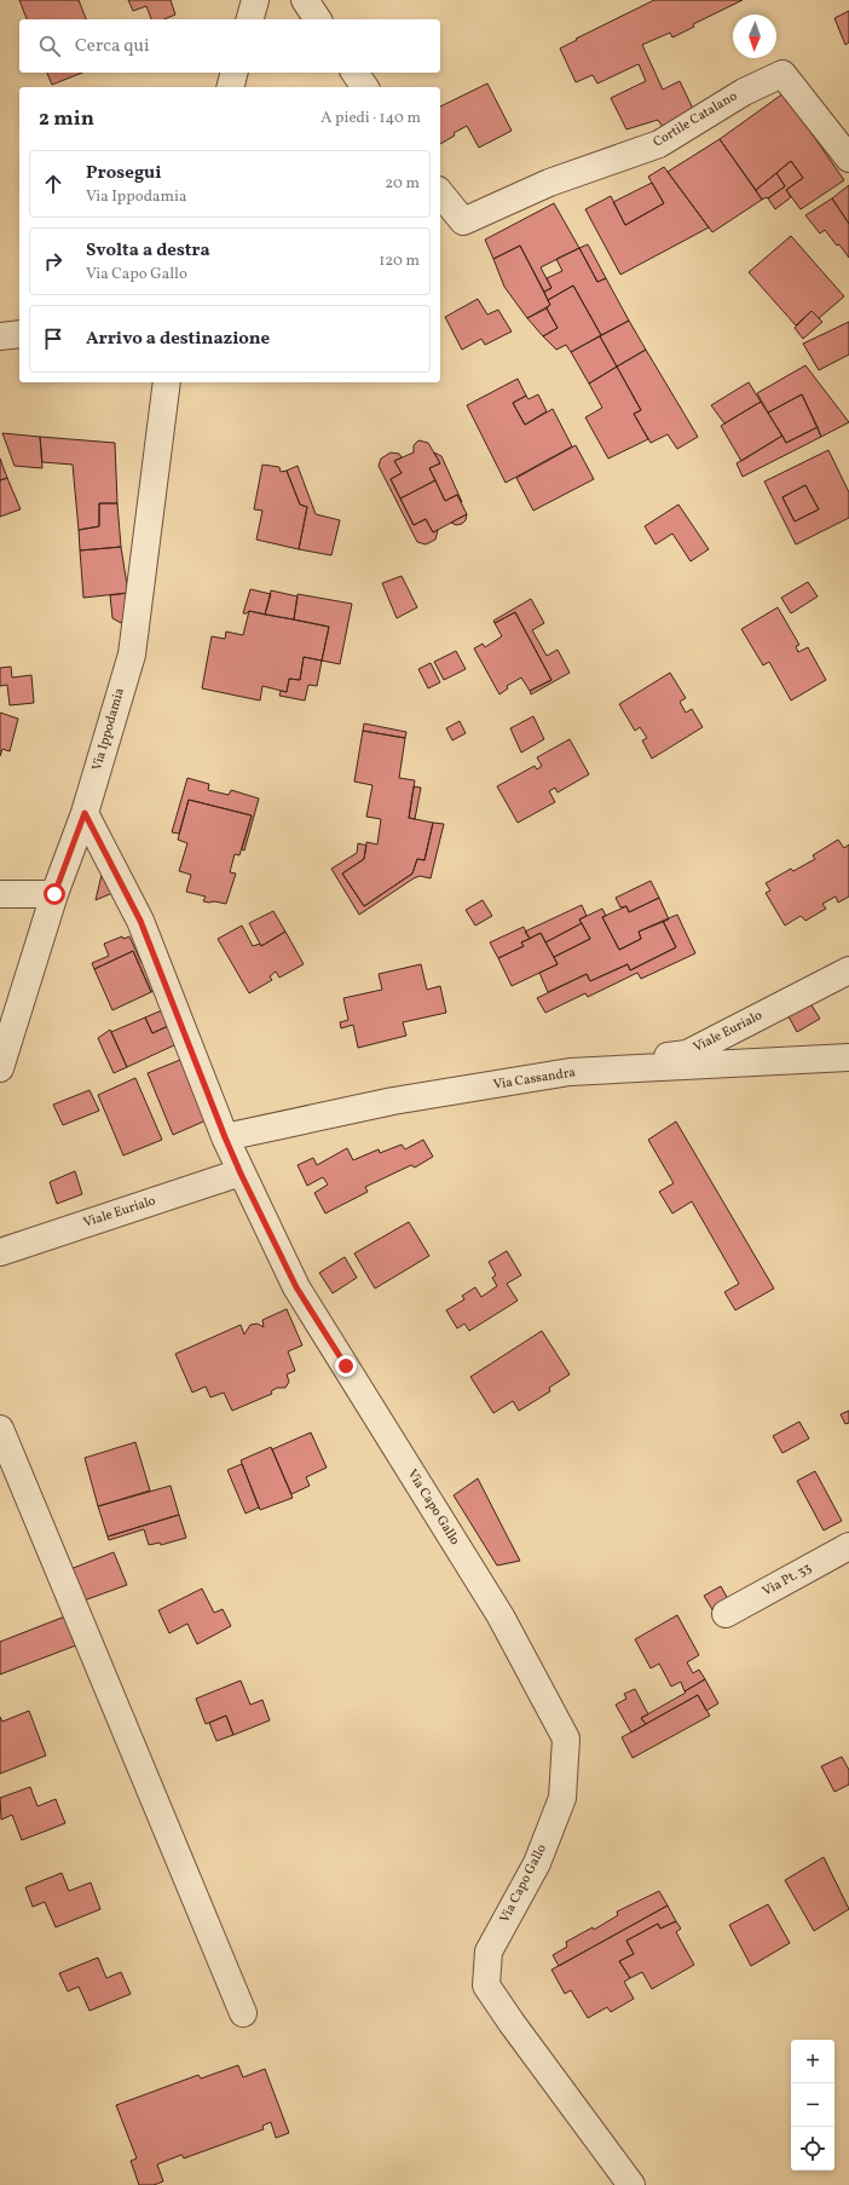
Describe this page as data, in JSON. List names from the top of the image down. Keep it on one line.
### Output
{"streets":{"street":["Cortile Catalano","Via Ippodamia","Viale Eurialo","Via Cassandra","Via Capo Gallo","Via Pt. 33"]},"crossings":[["Via Ippodamia","Via Capo Gallo"],["Viale Eurialo","Via Cassandra"],["Viale Eurialo","Via Capo Gallo"],["Via Cassandra","Via Capo Gallo"]],"north":"bottom","page":{"search":"Cerca qui","heading":["2 min","A piedi · 140 m"],"list":[["Prosegui","Via Ippodamia","20 m"],["Svolta a destra","Via Capo Gallo","120 m"],"Arrivo a destinazione"],"map_buttons":["+","−"]}}
